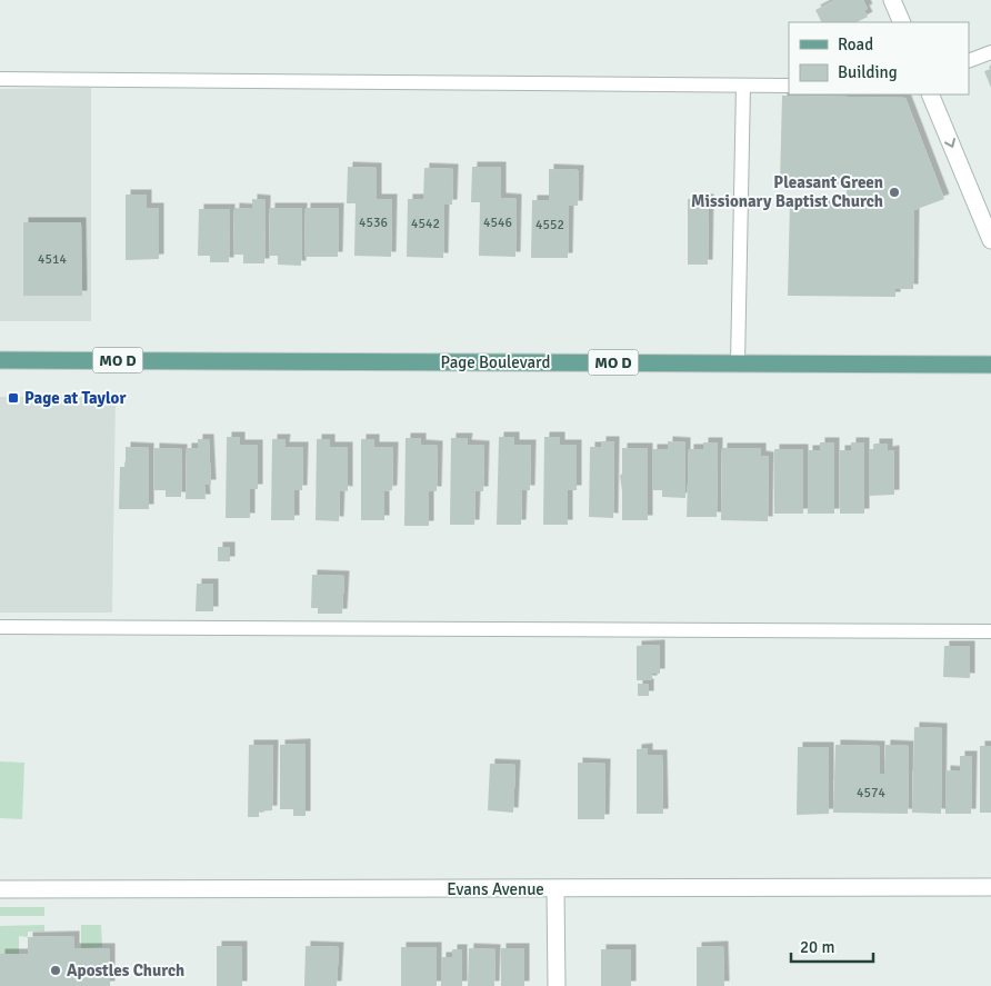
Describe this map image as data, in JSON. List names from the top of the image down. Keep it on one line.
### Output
{"streets":{"main road":["MO D","Page Boulevard"],"street":["Evans Avenue"]},"places":{"other":["Pleasant Green Missionary Baptist Church","Apostles Church"],"transit":["Page at Taylor"]},"house_numbers":["4536","4546","4542","4552","4514","4574"],"legend":["Road","Building"],"scale_bar":"20 m"}
